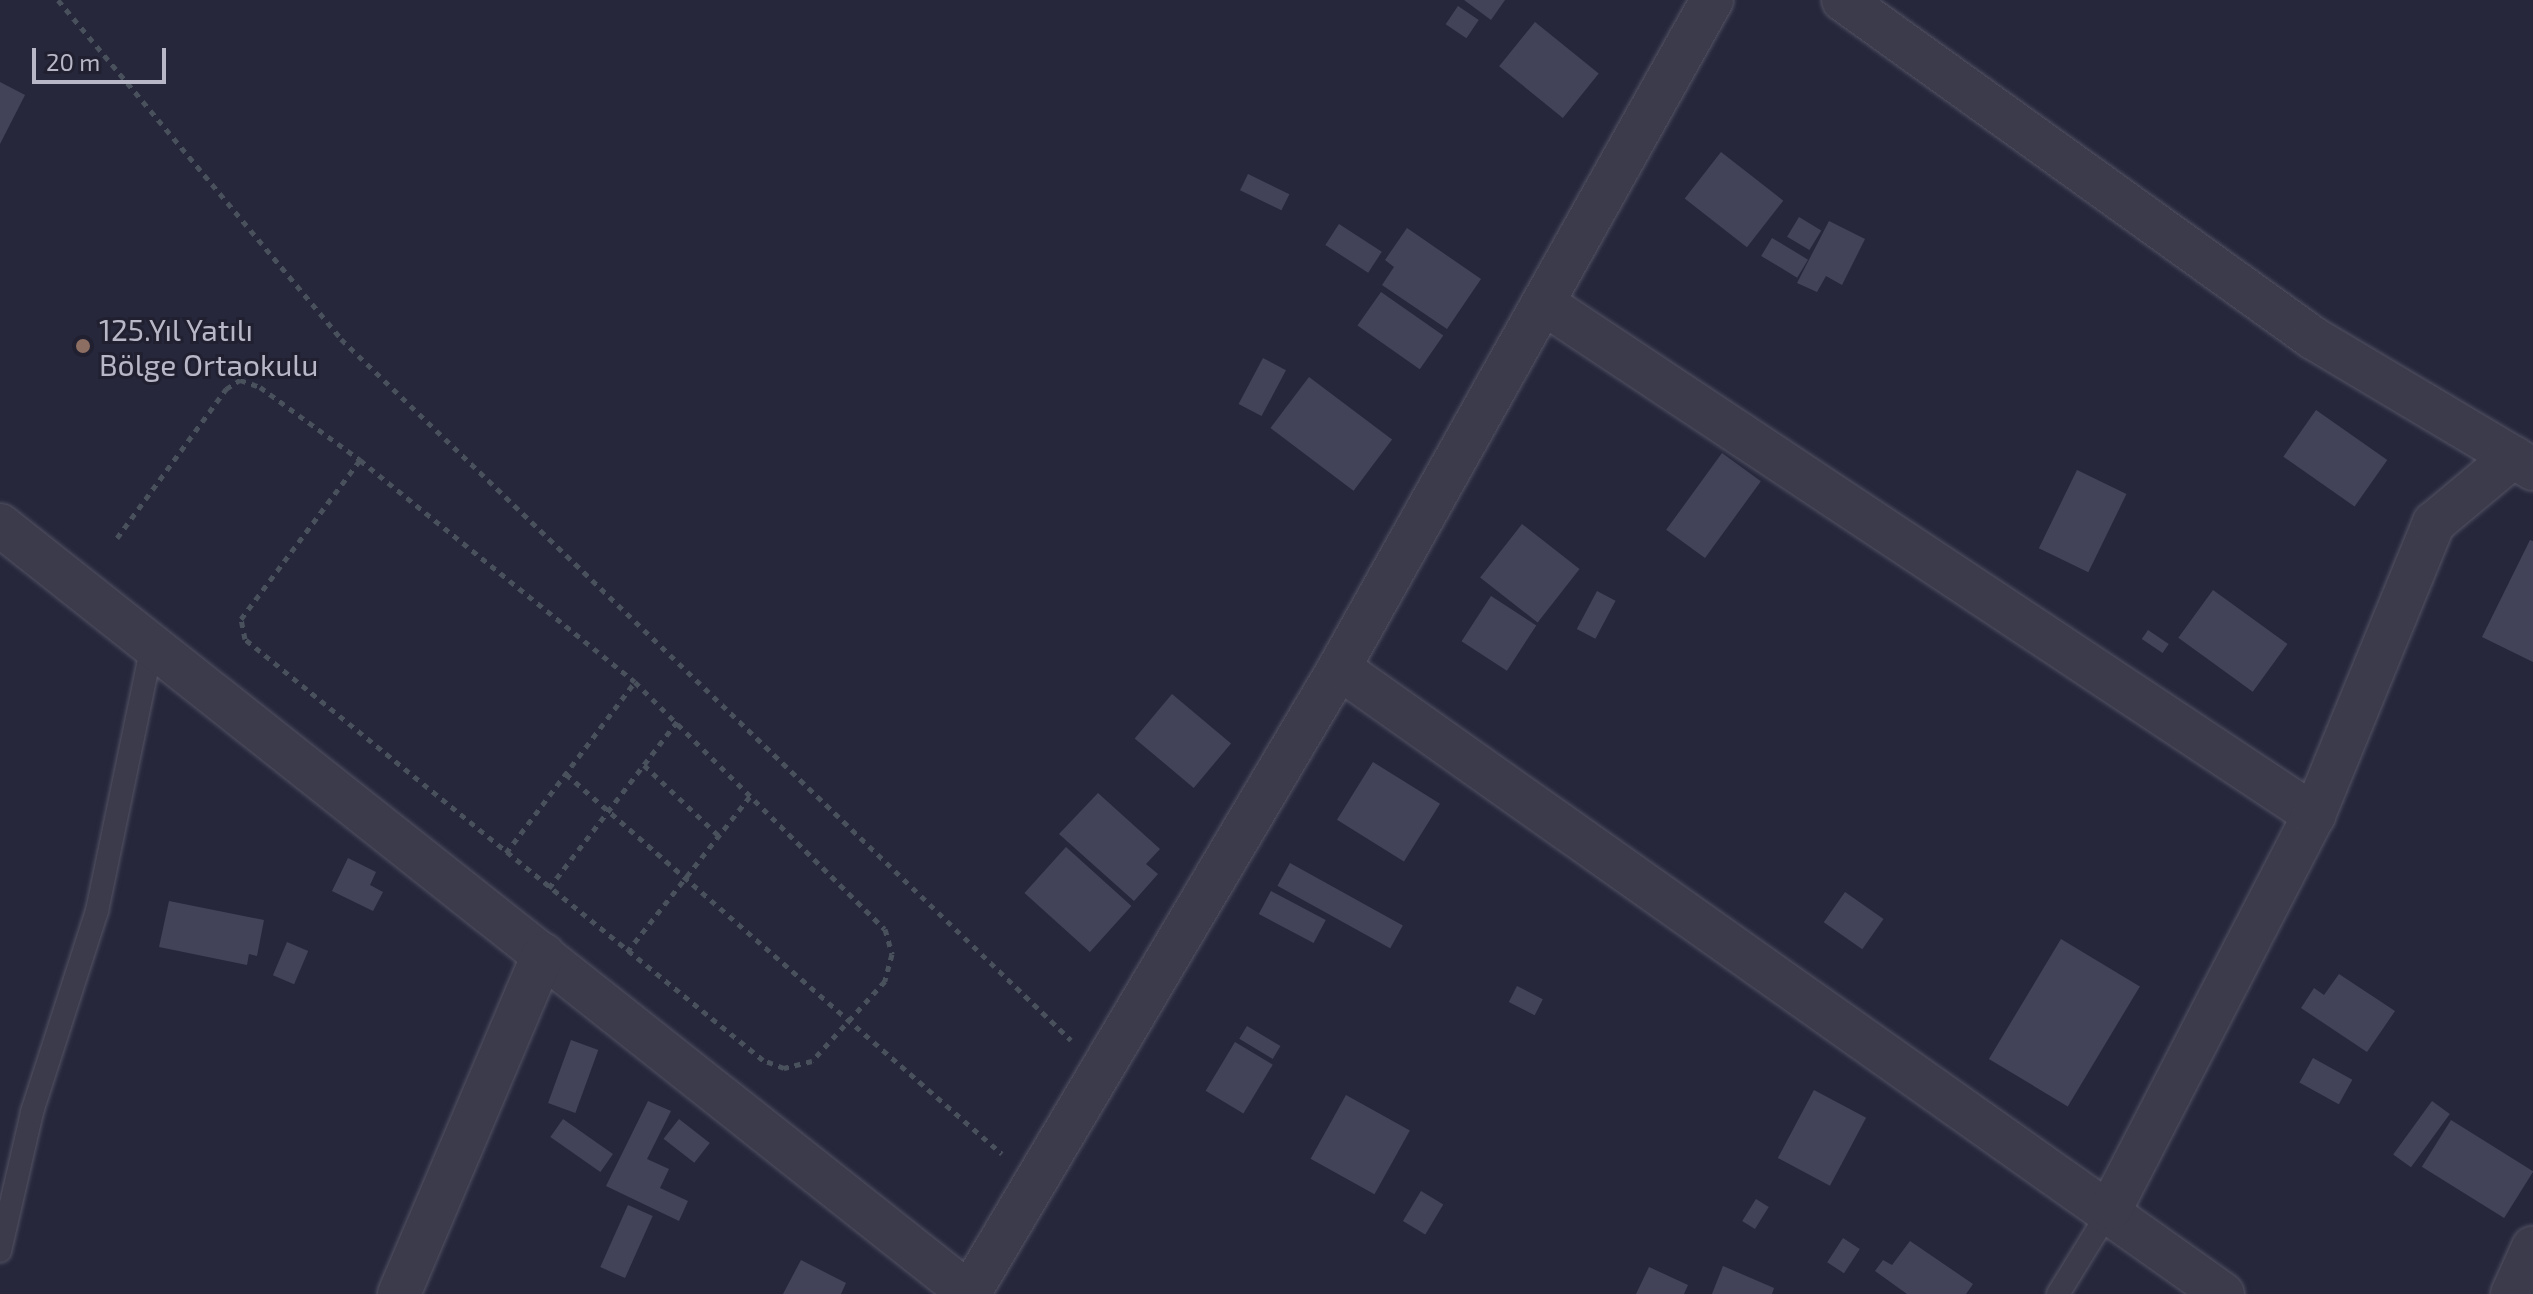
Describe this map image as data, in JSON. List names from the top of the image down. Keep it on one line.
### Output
{"places":["125.Yıl Yatılı Bölge Ortaokulu"],"scale_bar":"20 m"}
